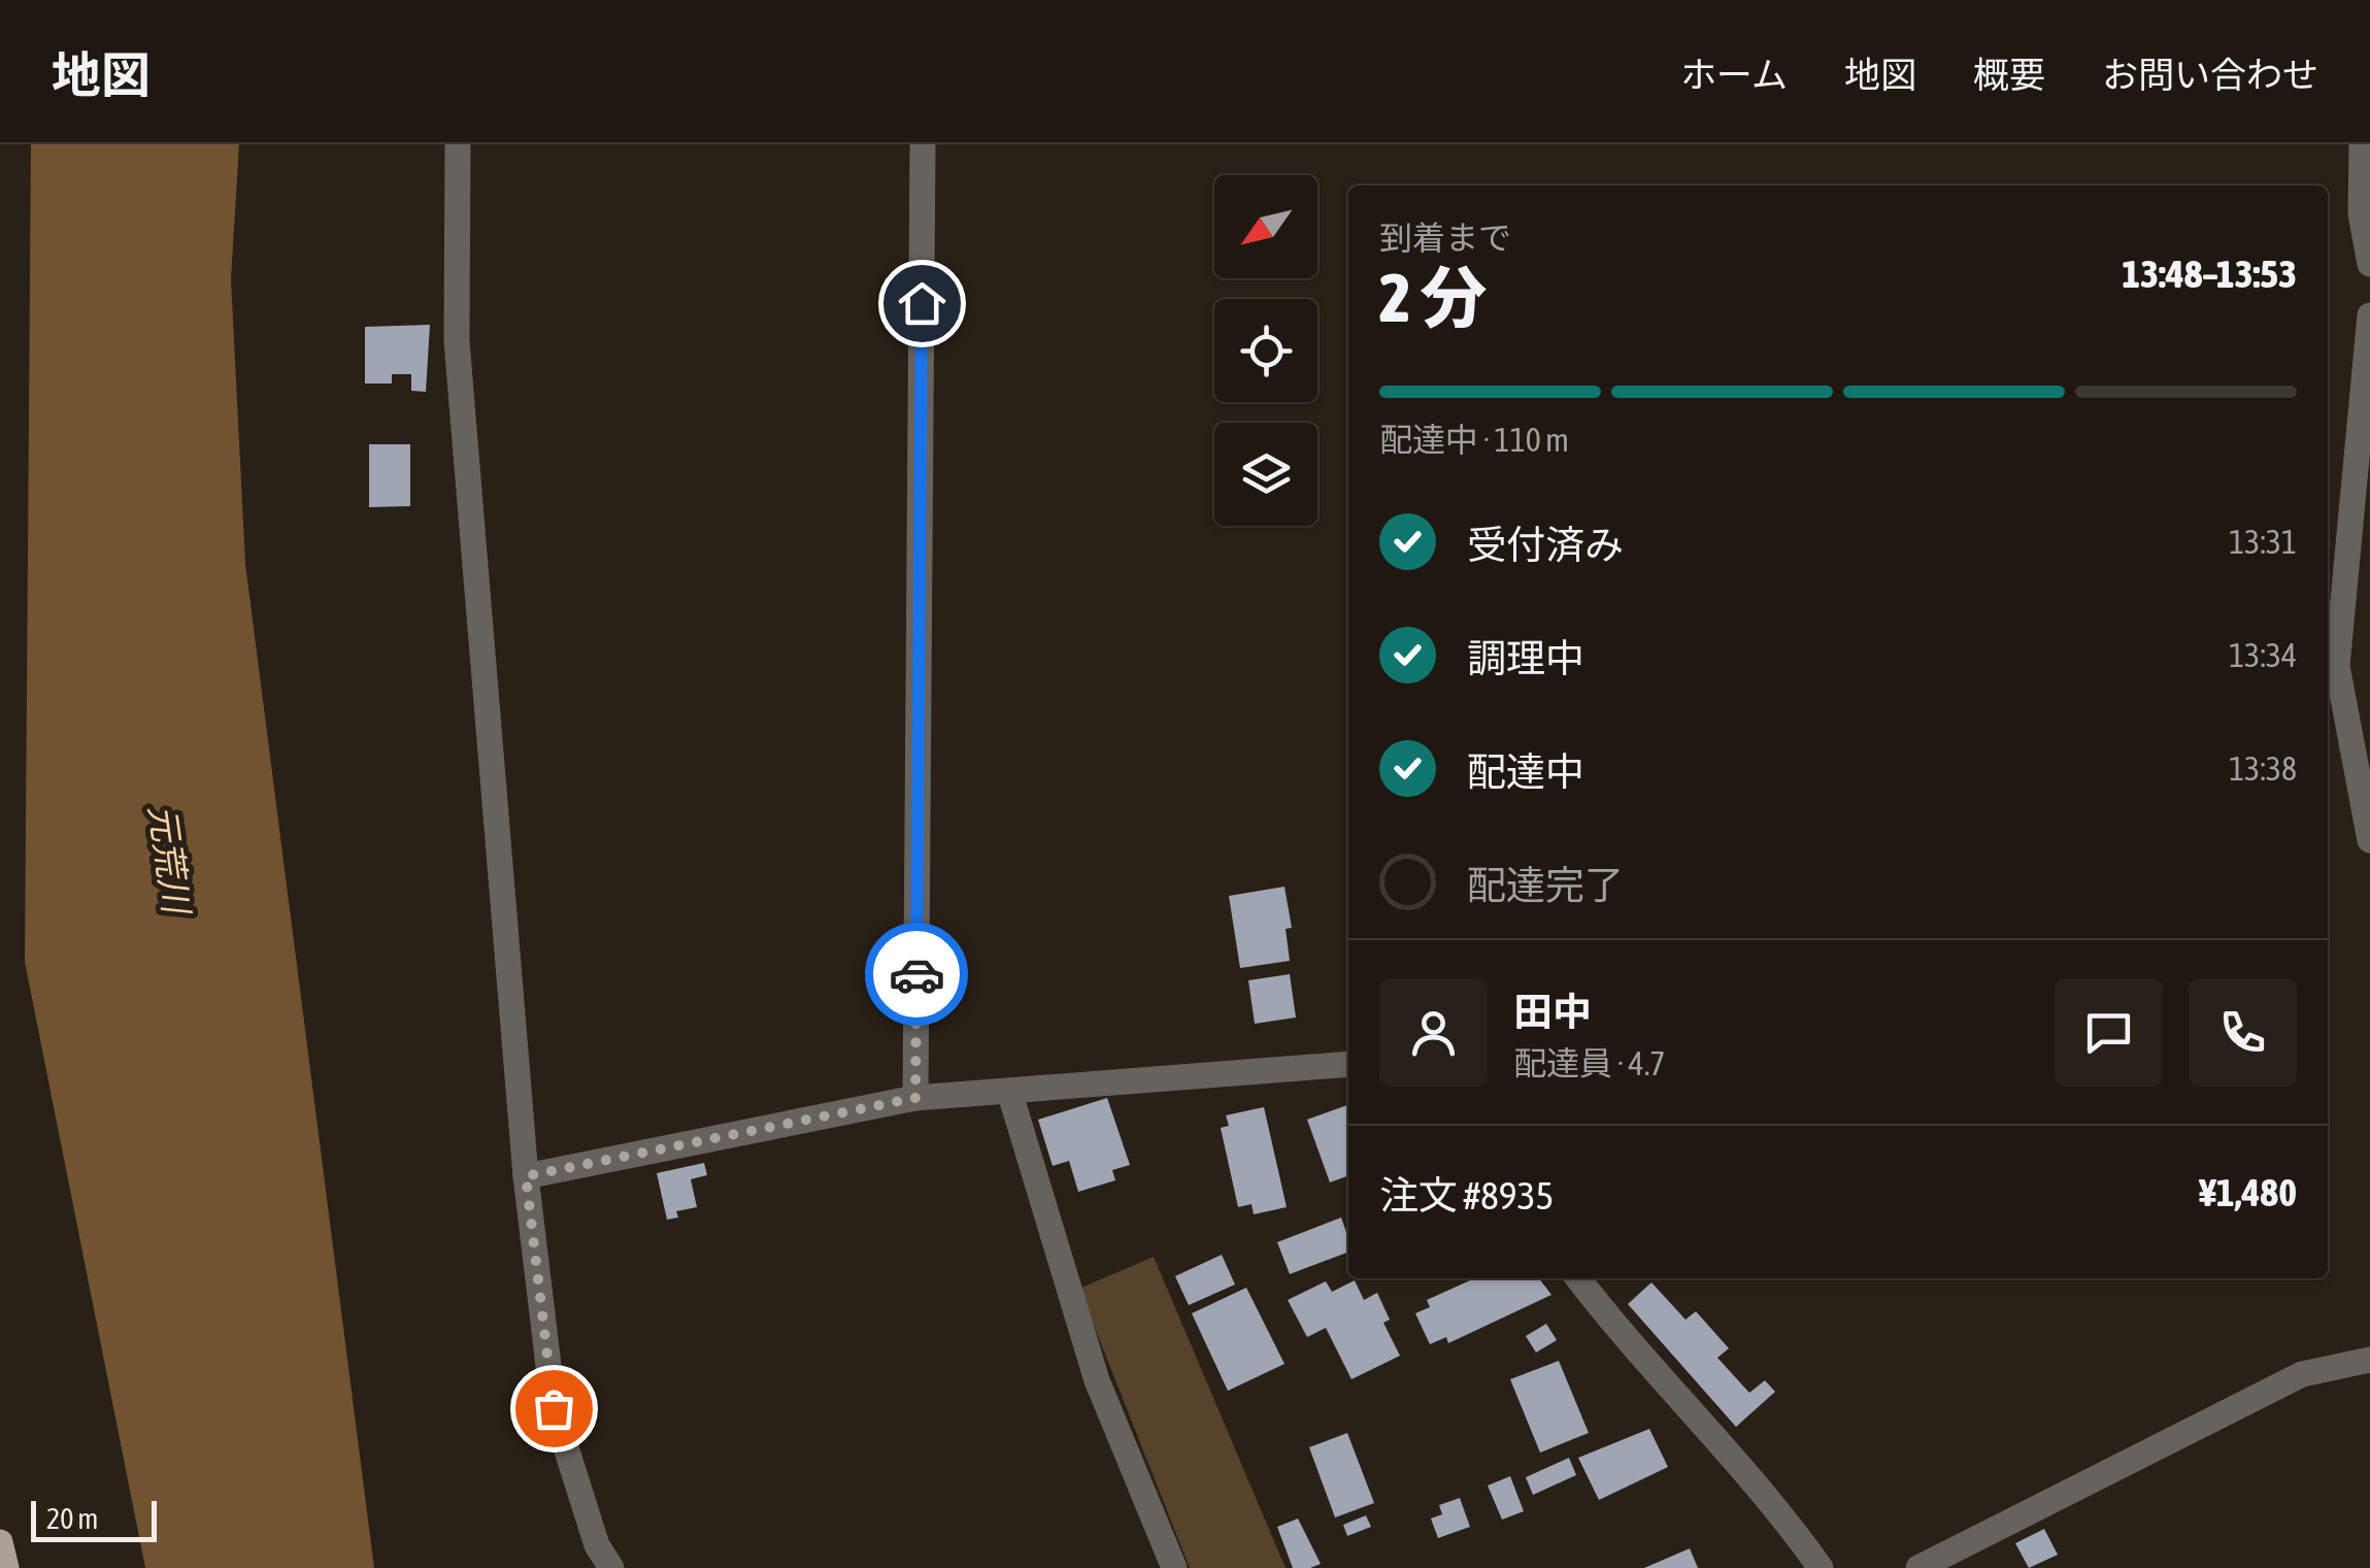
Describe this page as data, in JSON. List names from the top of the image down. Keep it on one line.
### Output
{"water":["元荒川"],"scale_bar":"20 m","north":"bottom left","page":{"header":"地図","nav":["ホーム","地図","概要","お問い合わせ"],"heading":["2 分","到着まで","13:48–13:53"],"panel":["田中","配達員 · 4.7","注文 #8935","¥1,480"],"bar":"配達中 · 110 m","list":[["受付済み","13:31"],["調理中","13:34"],["配達中","13:38"],"配達完了"],"scale":"20 m"}}
